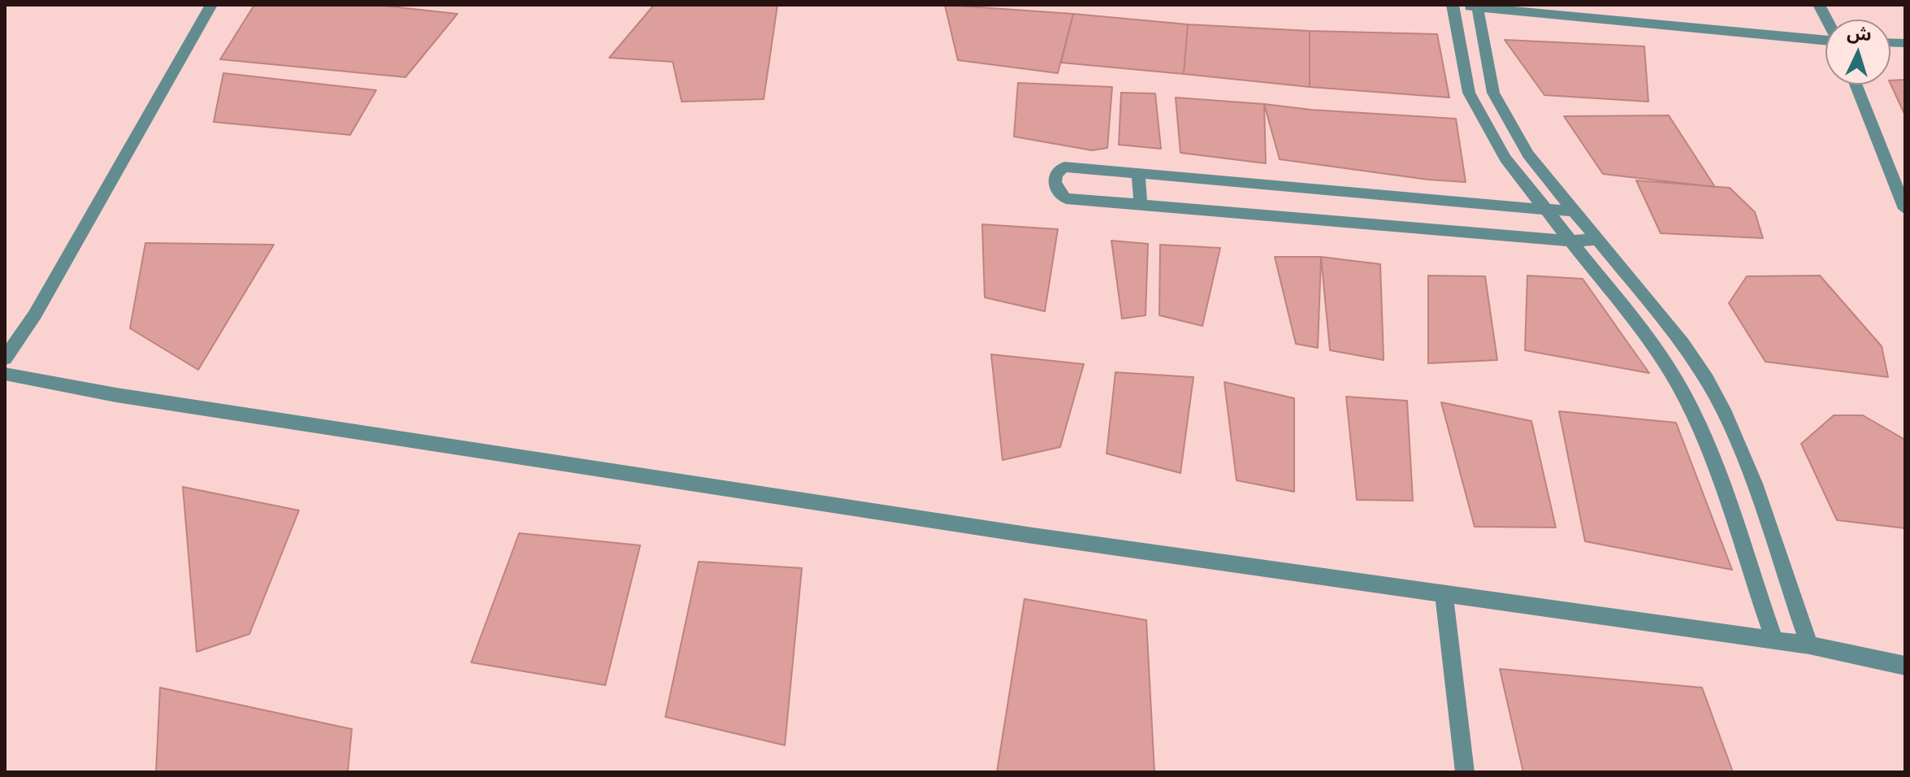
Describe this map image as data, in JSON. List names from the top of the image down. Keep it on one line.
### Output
{"north":"top"}
